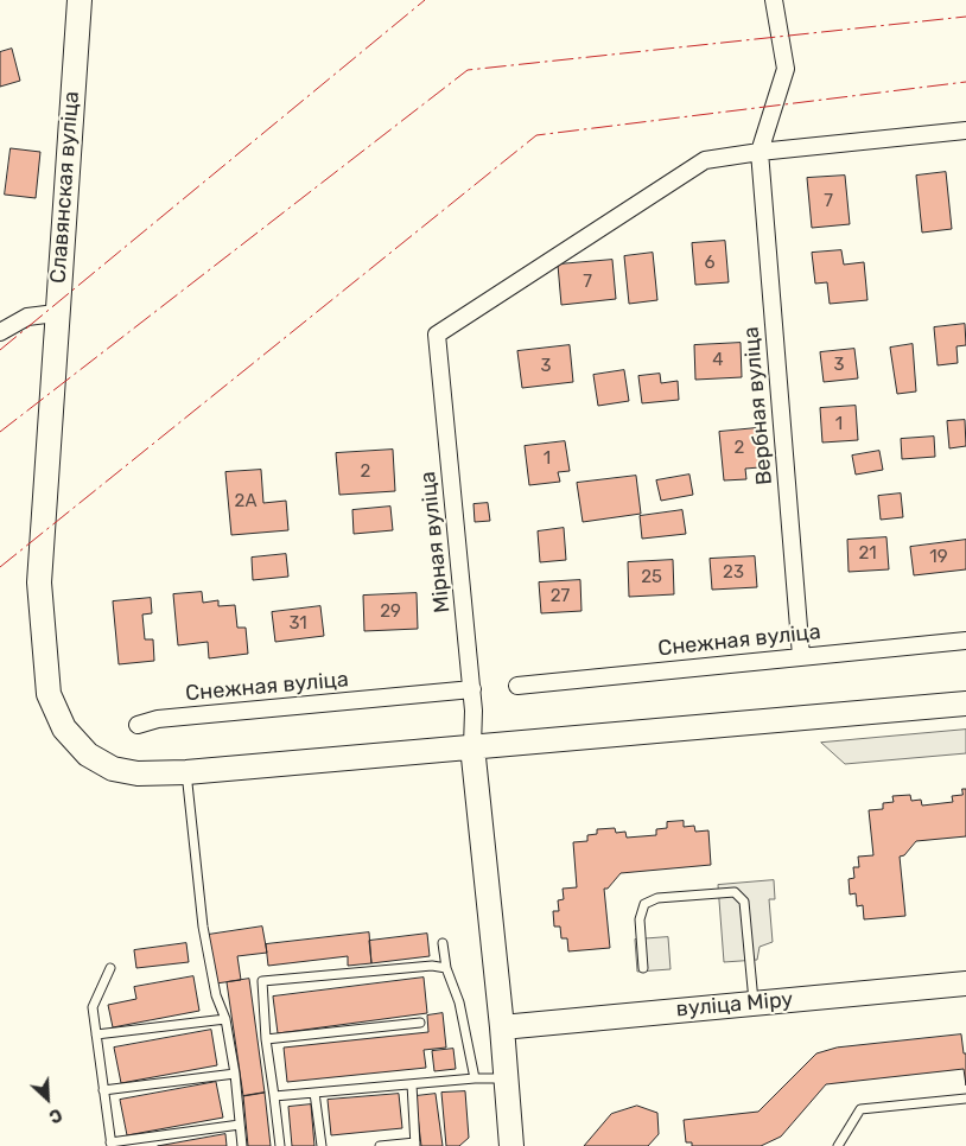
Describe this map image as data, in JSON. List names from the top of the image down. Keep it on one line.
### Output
{"streets":{"street":["Славянская вуліца","Вербная вуліца","Мірная вуліца","Снежная вуліца","вуліца Міру"]},"crossings":[["Вербная вуліца","Мірная вуліца"],["Вербная вуліца","Снежная вуліца"],["Мірная вуліца","Снежная вуліца"]],"house_numbers":["7","6","7","4","3","3","1","2","1","2","2А","21","19","23","25","27","29","31"],"north":"bottom right"}
